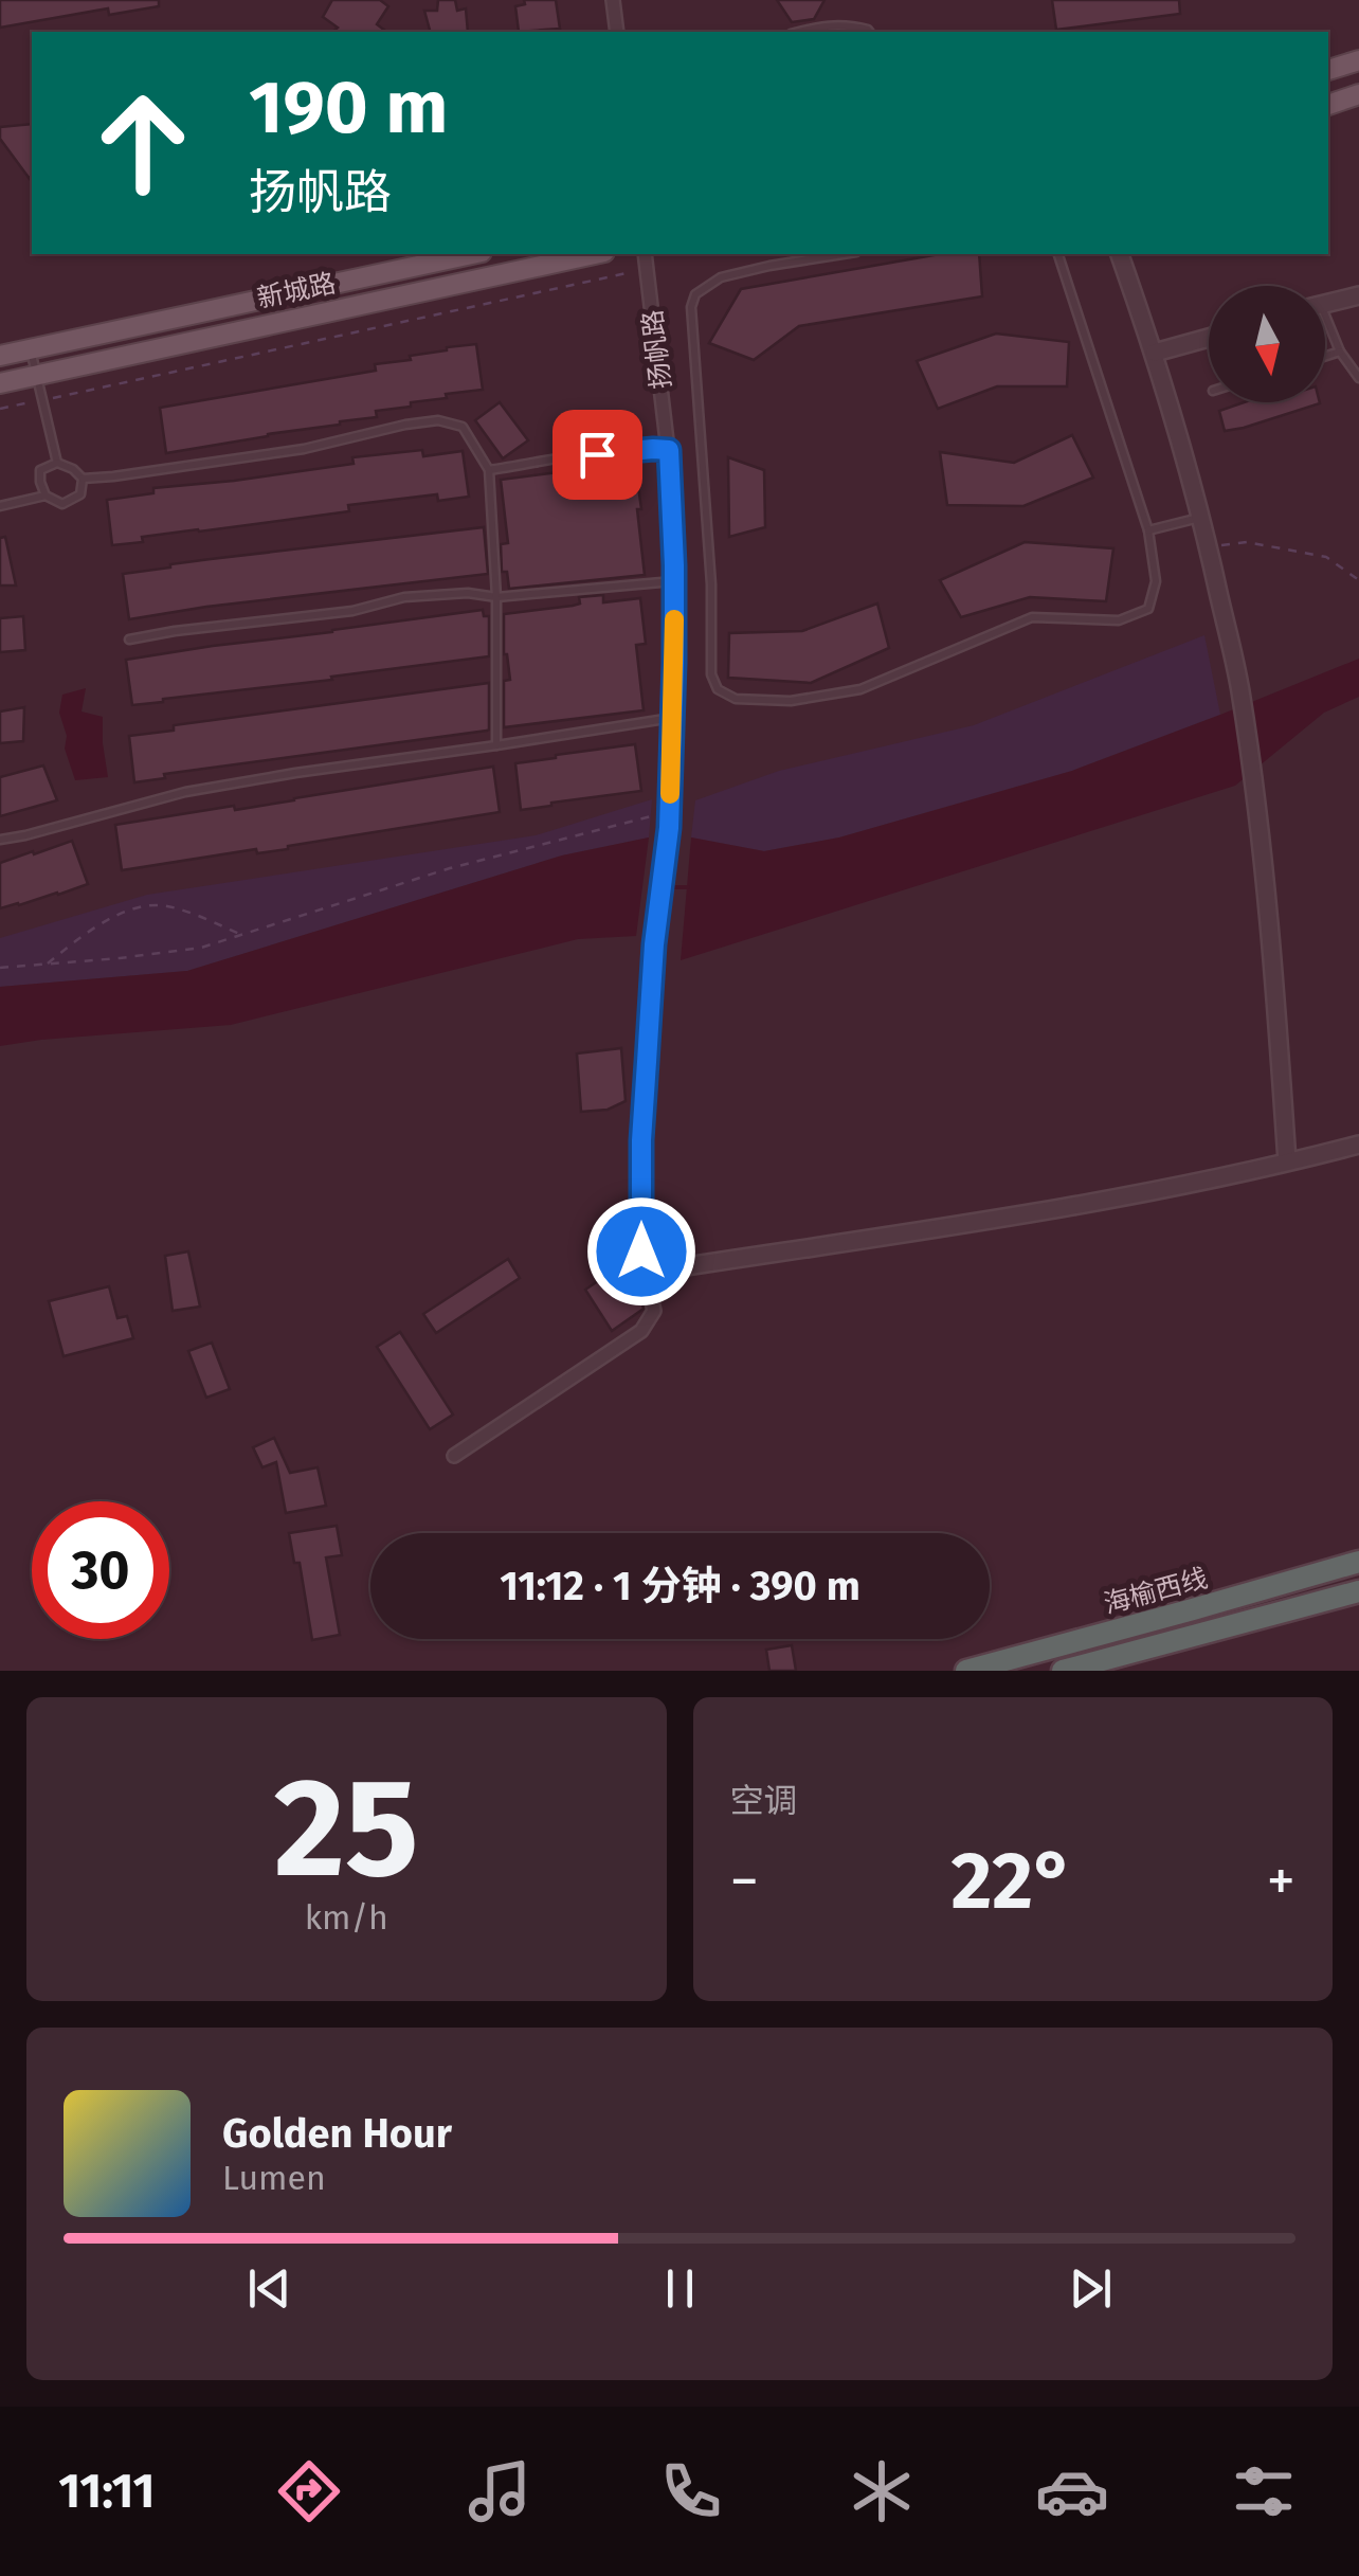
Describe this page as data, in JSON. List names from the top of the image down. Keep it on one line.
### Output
{"streets":{"highway":["海榆西线"],"main road":["新城路"],"street":["扬帆路"]},"north":"bottom","page":{"turn":["190 m","扬帆路"],"limit":"30","trip":"11:12 · 1 分钟 · 390 m","tile":[["25","km/h"],"空调"],"heat":["−","22°","+"],"song":["Golden Hour","Lumen"],"tabs":"11:11"}}
